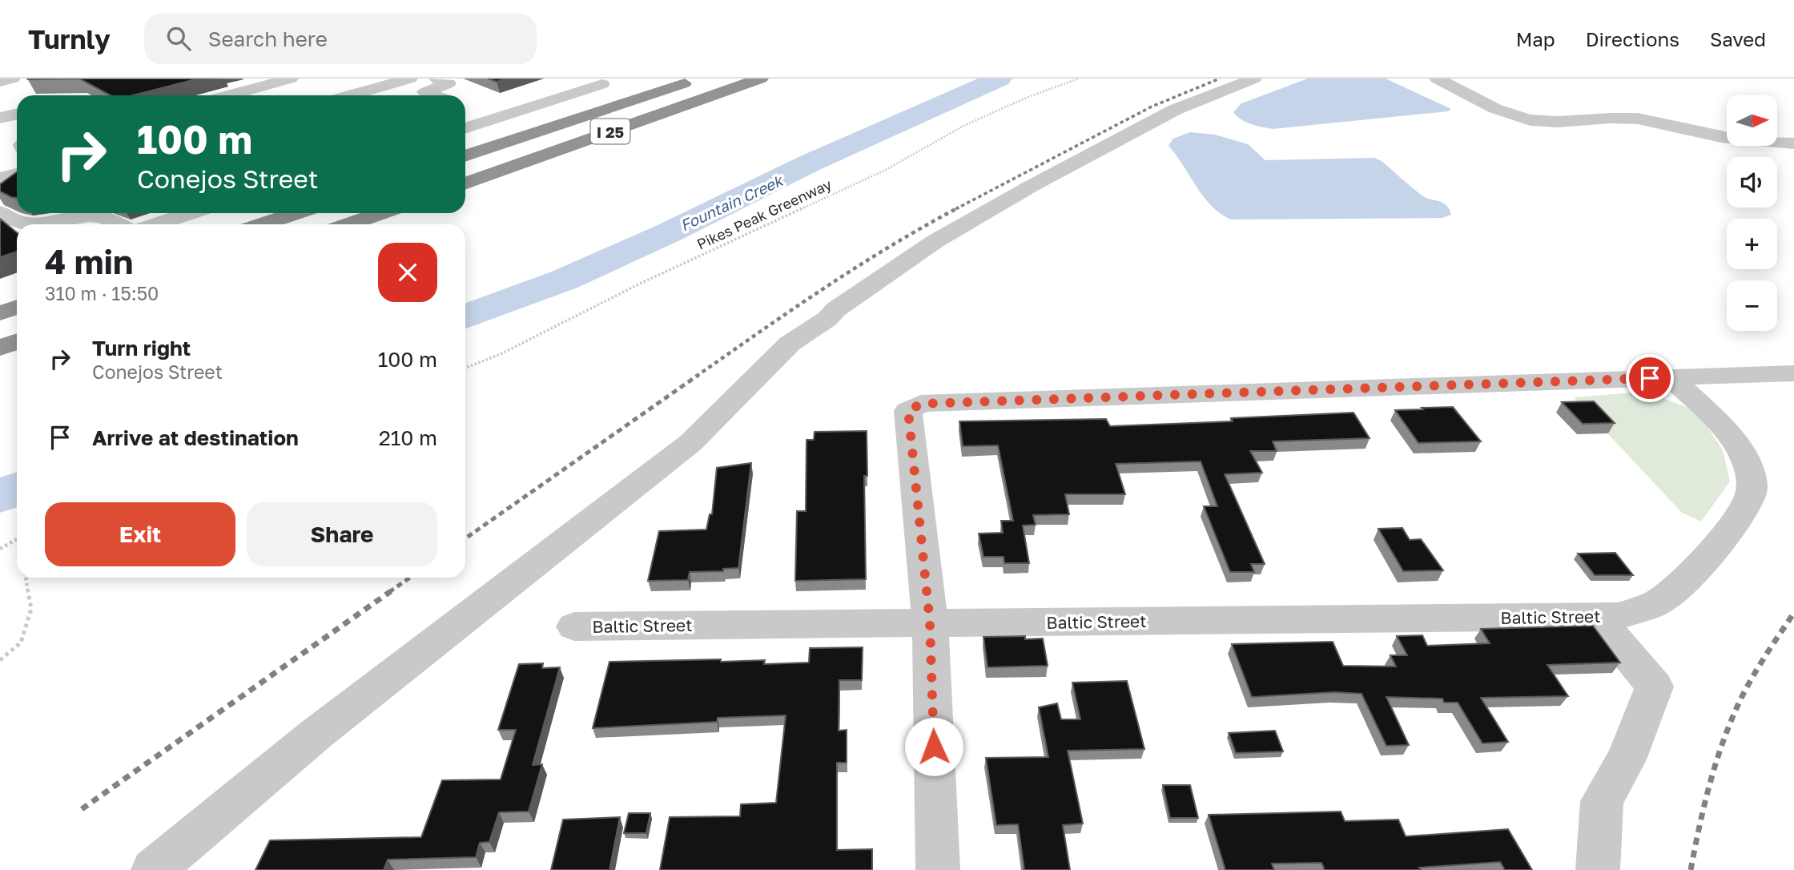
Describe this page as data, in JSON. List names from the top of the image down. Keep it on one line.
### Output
{"streets":{"highway":["I 25"],"street":["Baltic Street"],"path":["Pikes Peak Greenway"]},"water":["Fountain Creek"],"north":"right","page":{"header":"Turnly","search":"Search here","nav":["Map","Directions","Saved"],"map_buttons":["+","−"],"turn":["100 m","Conejos Street"],"heading":["4 min","310 m · 15:50"],"list":[{"name":"Turn right","note":"Conejos Street","value":"100 m"},{"name":"Arrive at destination","value":"210 m"}],"buttons":["Exit","Share"]}}
